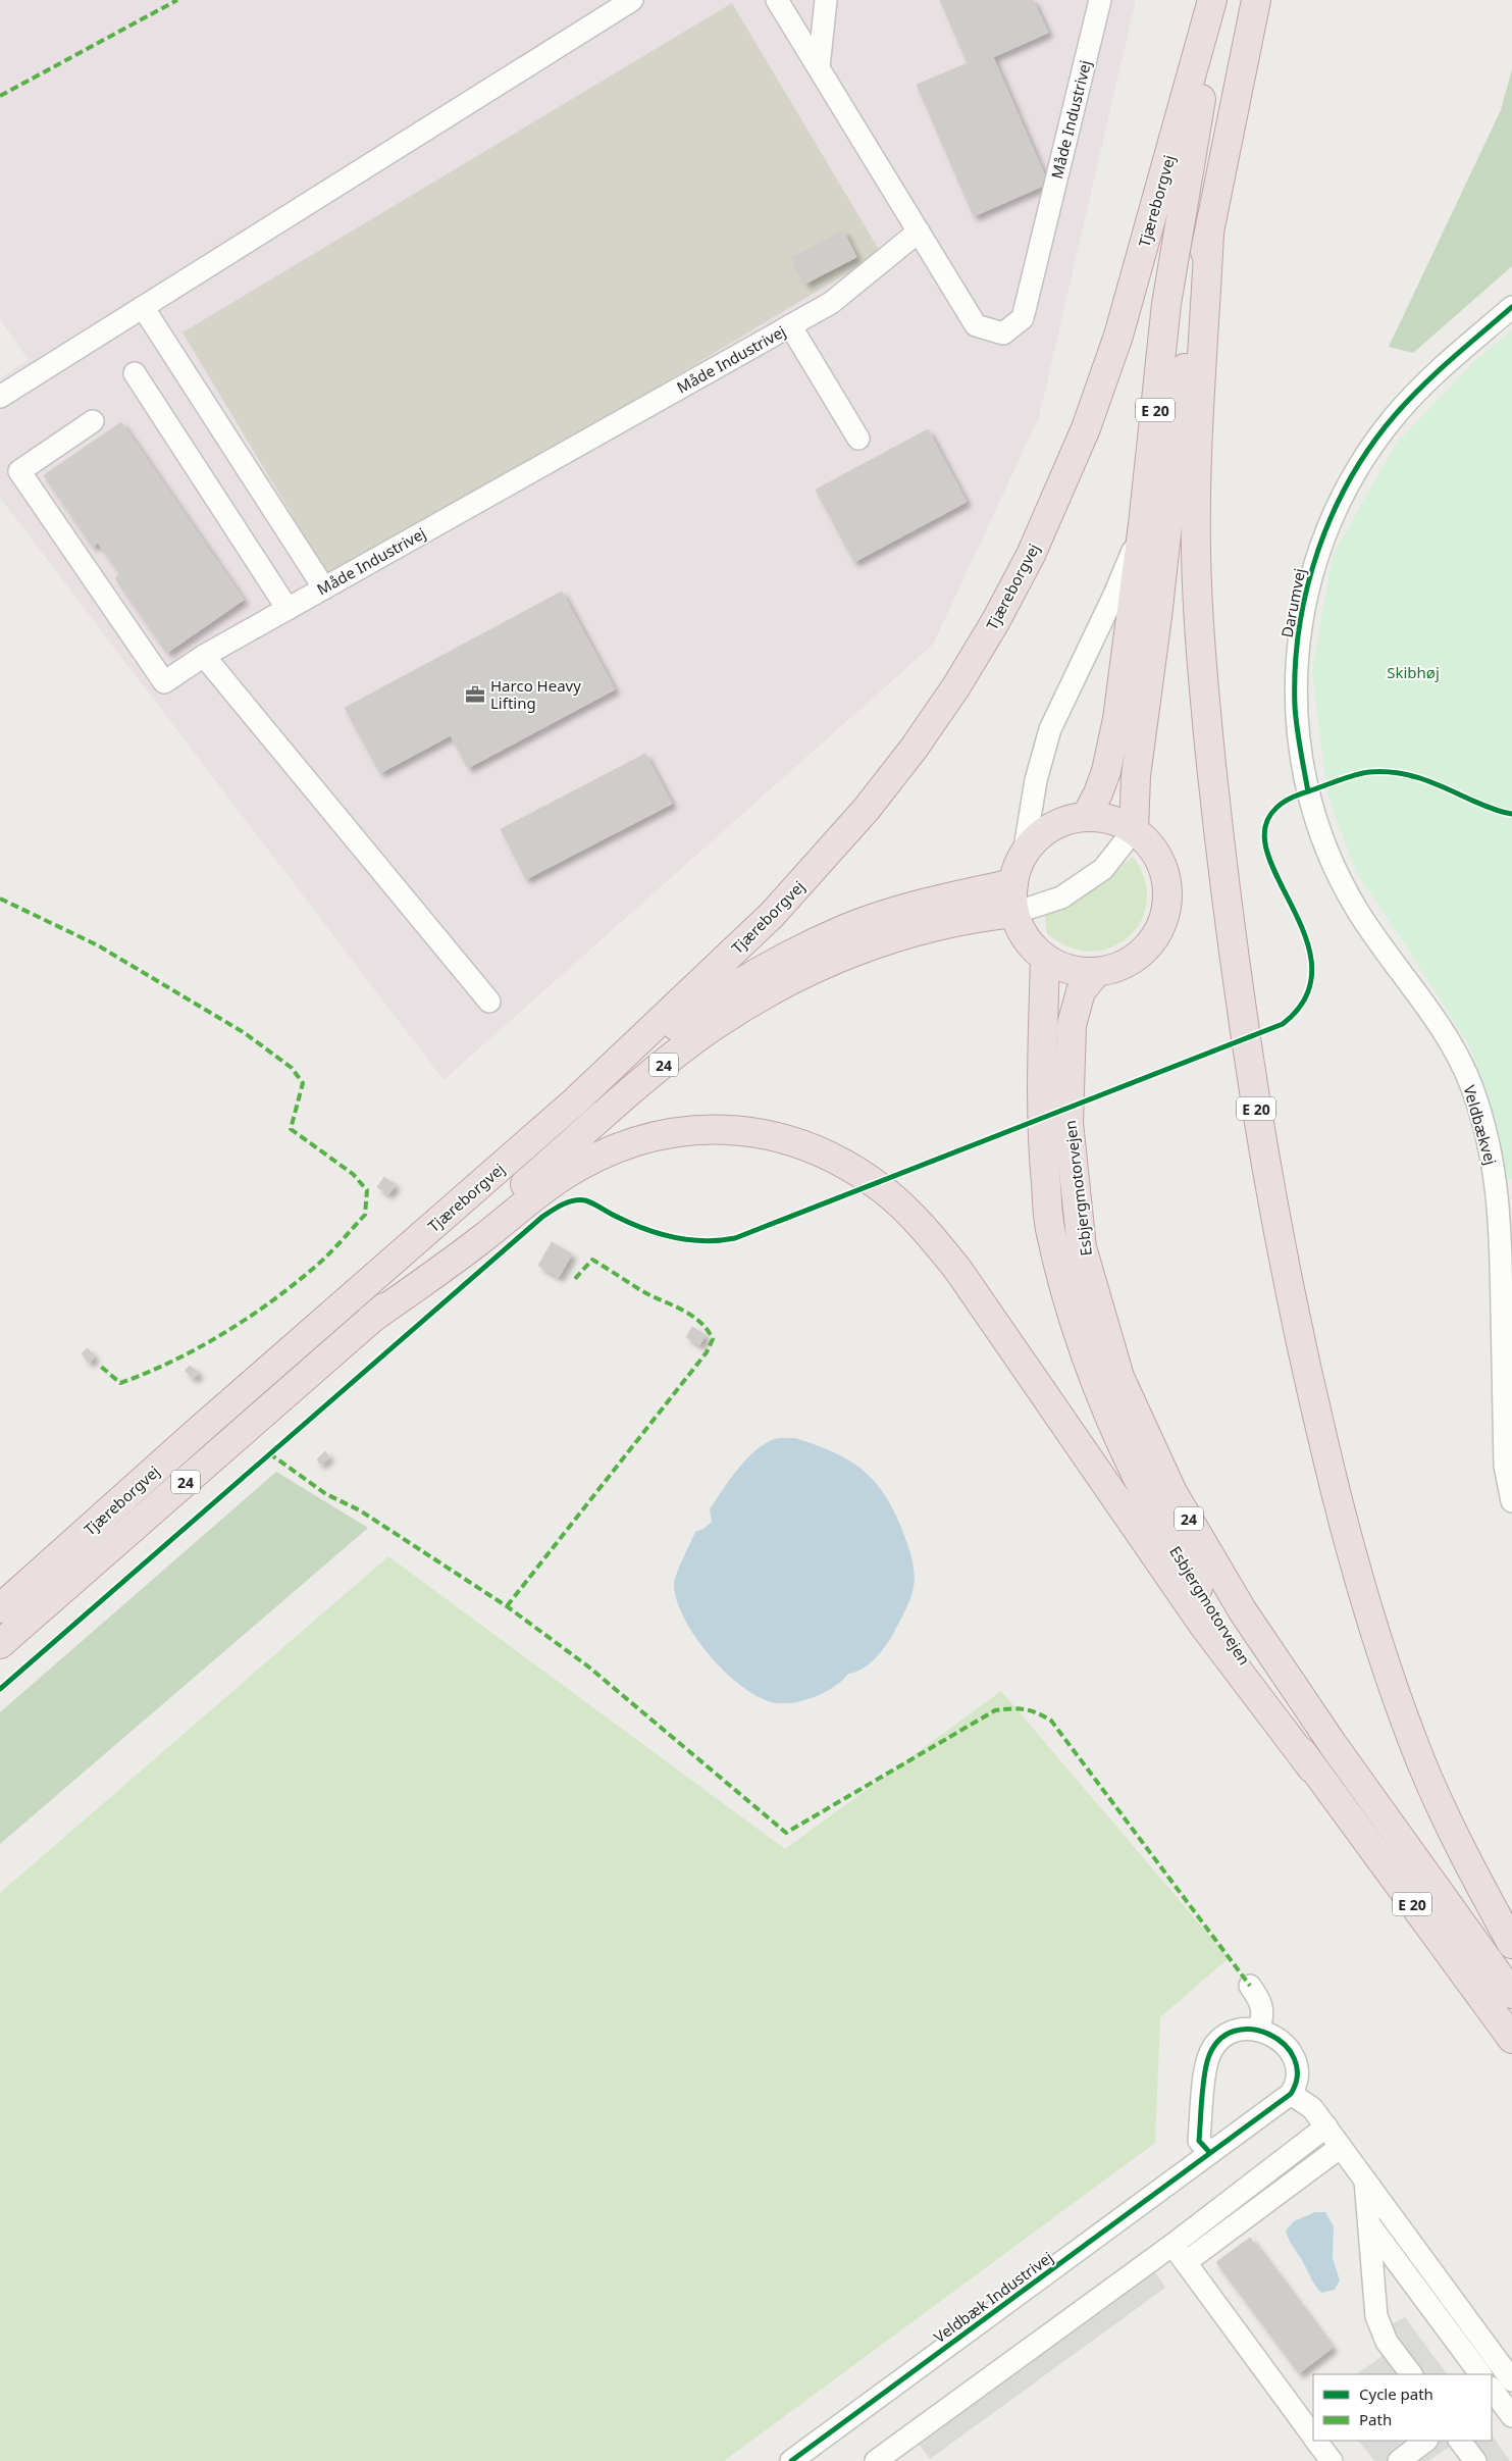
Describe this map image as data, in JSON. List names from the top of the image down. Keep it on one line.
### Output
{"streets":{"highway":["Tjæreborgvej","E 20","24","Esbjergmotorvejen"],"street":["Måde Industrivej","Darumvej","Veldbækvej","Veldbæk Industrivej"]},"crossings":[["Tjæreborgvej","24"],["Darumvej","Veldbækvej"]],"parks":["Skibhøj"],"places":{"office":["Harco Heavy Lifting"]},"legend":["Cycle path","Path"]}
